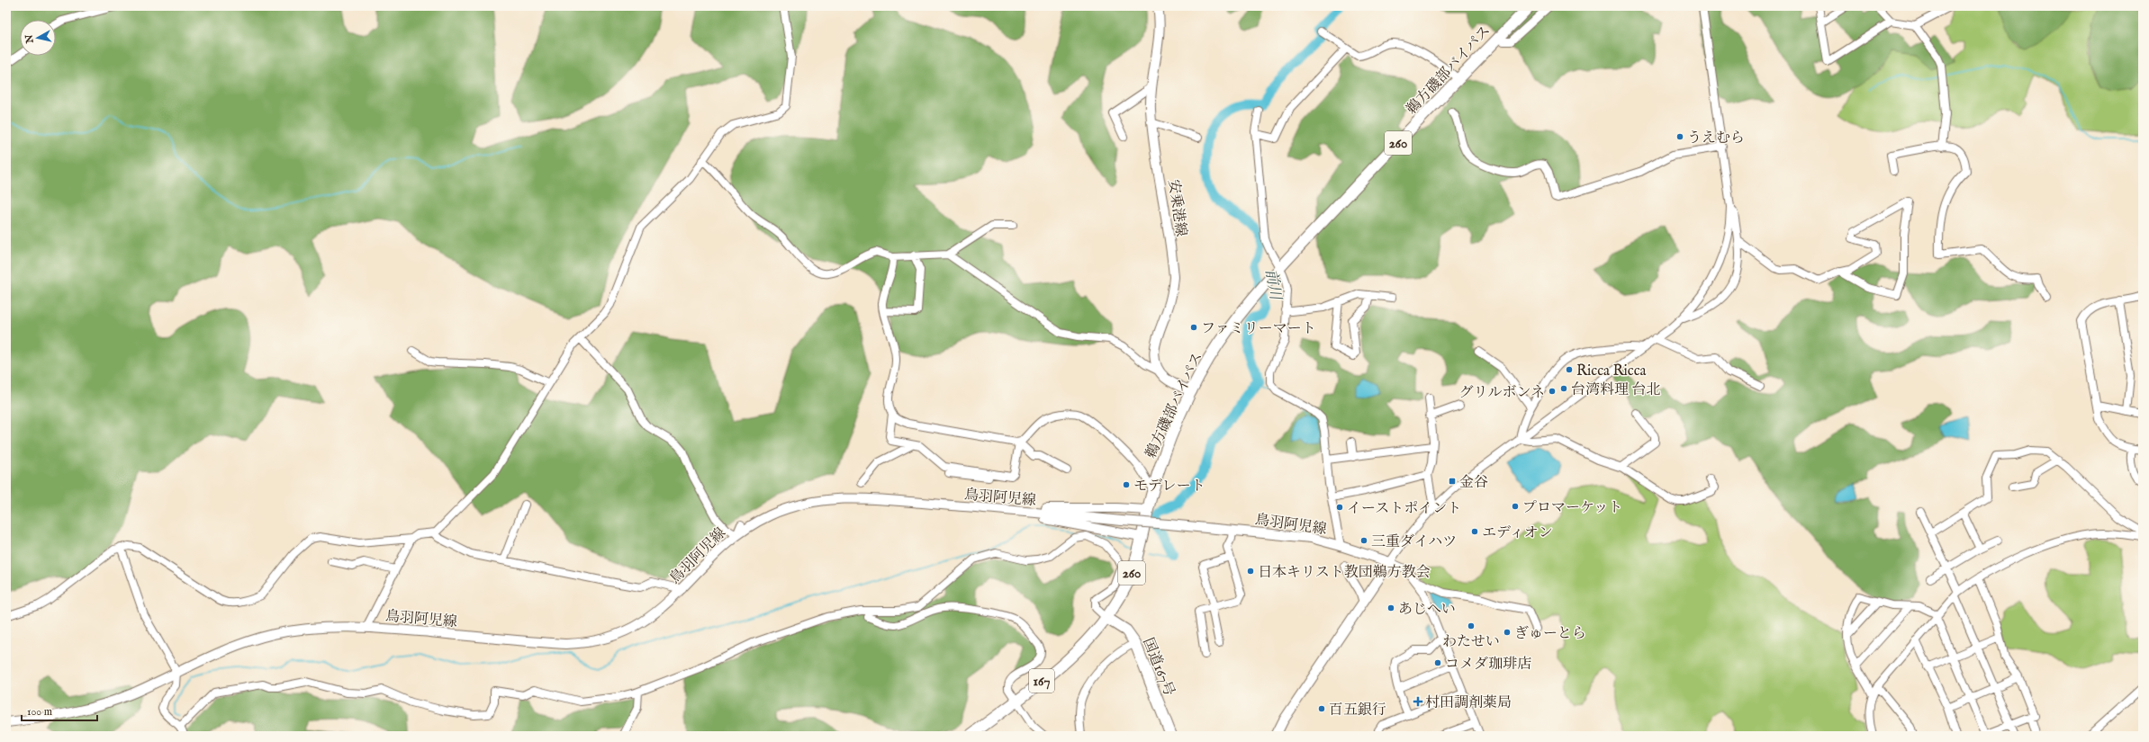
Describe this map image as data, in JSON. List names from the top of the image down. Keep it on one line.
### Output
{"streets":{"highway":["鵜方磯部バイパス","260","国道167号","167"],"main road":["安乗港線","鳥羽阿児線"]},"crossings":[["鵜方磯部バイパス","国道167号"]],"water":["前川"],"places":{"other":["うえむら","ファミリーマート","Ricca Ricca","台湾料理 台北","グリルボンネ","モデレート","プロマーケット","イーストポイント","エディオン","三重ダイハツ","日本キリスト教団鵜方教会","あじへい","わたせい","ぎゅーとら","コメダ珈琲店","百五銀行"],"transit":["金谷"],"health":["村田調剤薬局"]},"scale_bar":"100 m","north":"left"}
